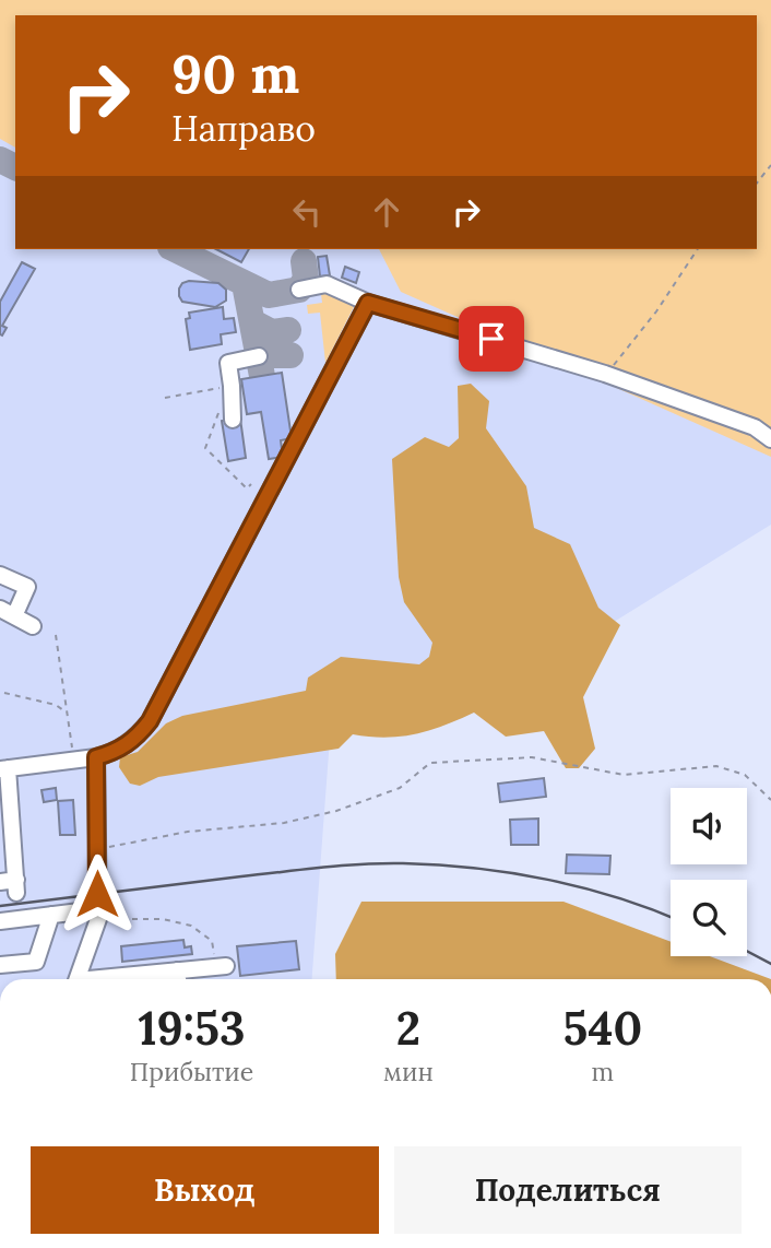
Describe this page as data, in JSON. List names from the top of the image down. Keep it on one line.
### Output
{"page":{"turn":["90 m","Направо"],"eta":["19:53","Прибытие","2","мин","540","m"],"buttons":["Выход","Поделиться"]}}
